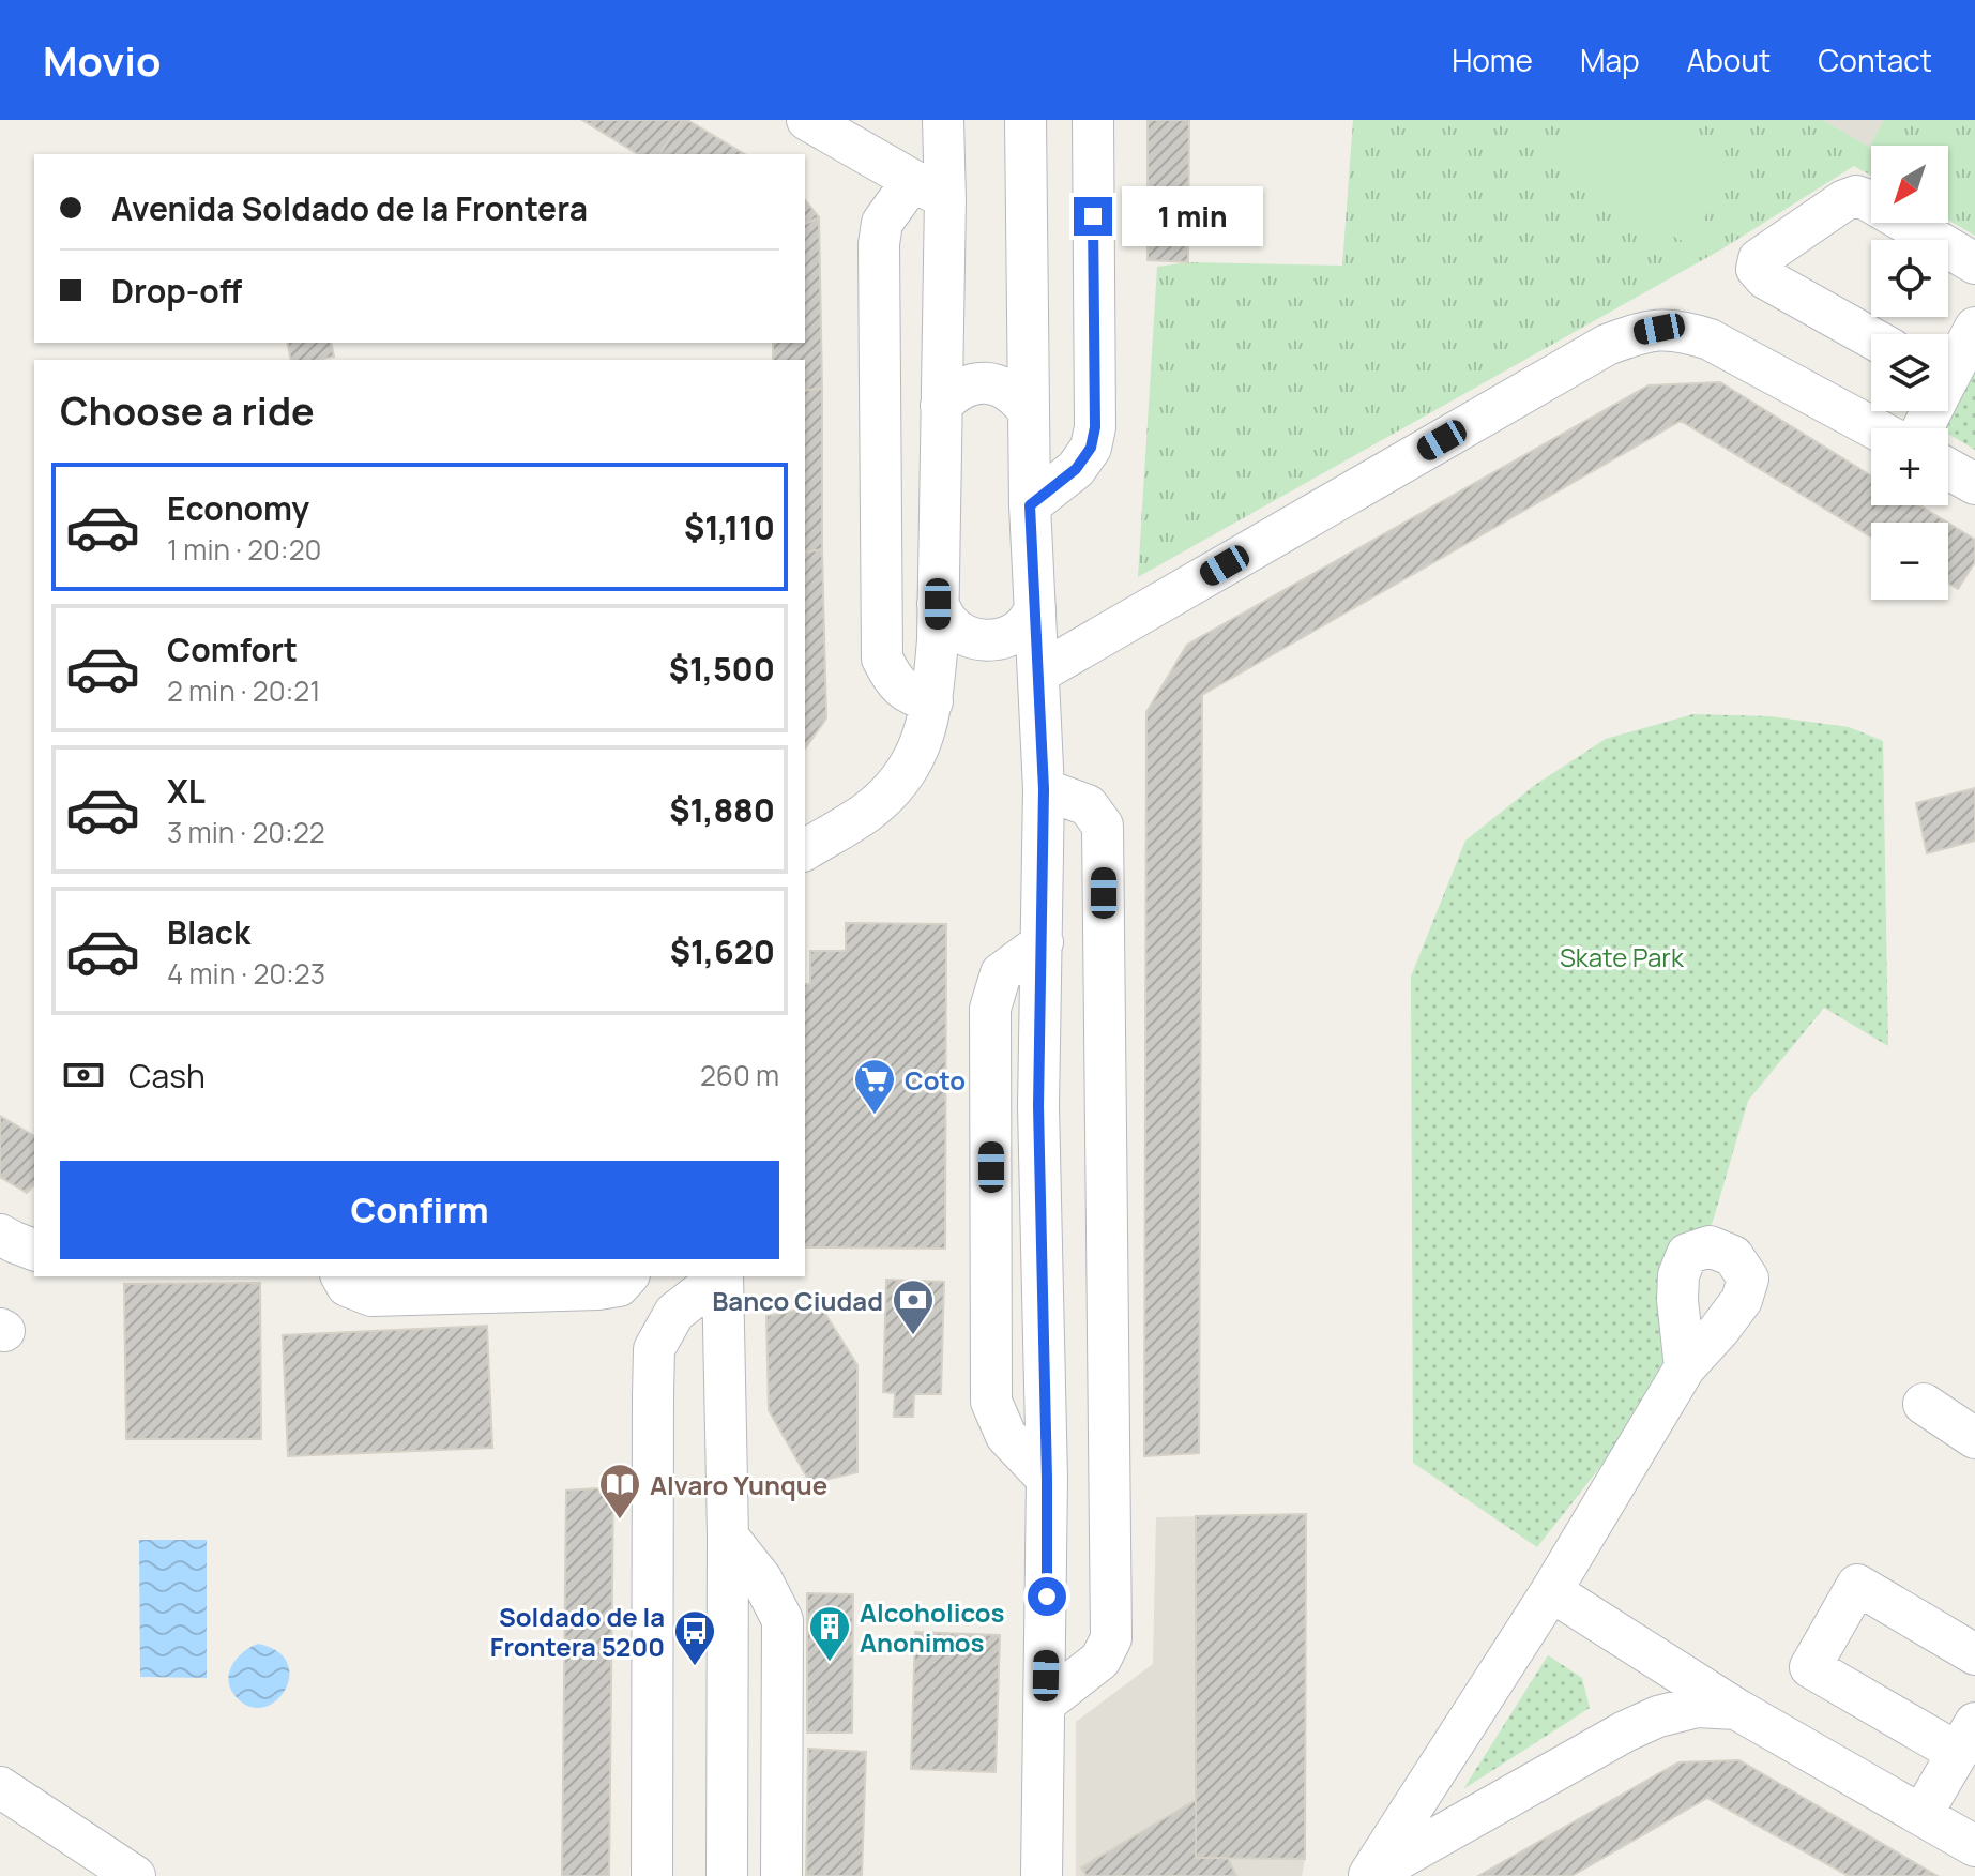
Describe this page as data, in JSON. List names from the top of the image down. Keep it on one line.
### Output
{"parks":["Skate Park"],"places":{"supermarket":["Coto"],"bank":["Banco Ciudad"],"library":["Alvaro Yunque"],"building":["Alcoholicos Anonimos"],"bus stop":["Soldado de la Frontera 5200"]},"north":"bottom left","page":{"header":"Movio","nav":["Home","Map","About","Contact"],"map_buttons":["+","−"],"banner":["Avenida Soldado de la Frontera","Drop-off"],"bubble":"1 min","heading":"Choose a ride","list":[{"name":"Economy","note":"1 min · 20:20","value":"$1,110"},{"name":"Comfort","note":"2 min · 20:21","value":"$1,500"},{"name":"XL","note":"3 min · 20:22","value":"$1,880"},{"name":"Black","note":"4 min · 20:23","value":"$1,620"}],"pay":["Cash","260 m"],"buttons":"Confirm"}}
